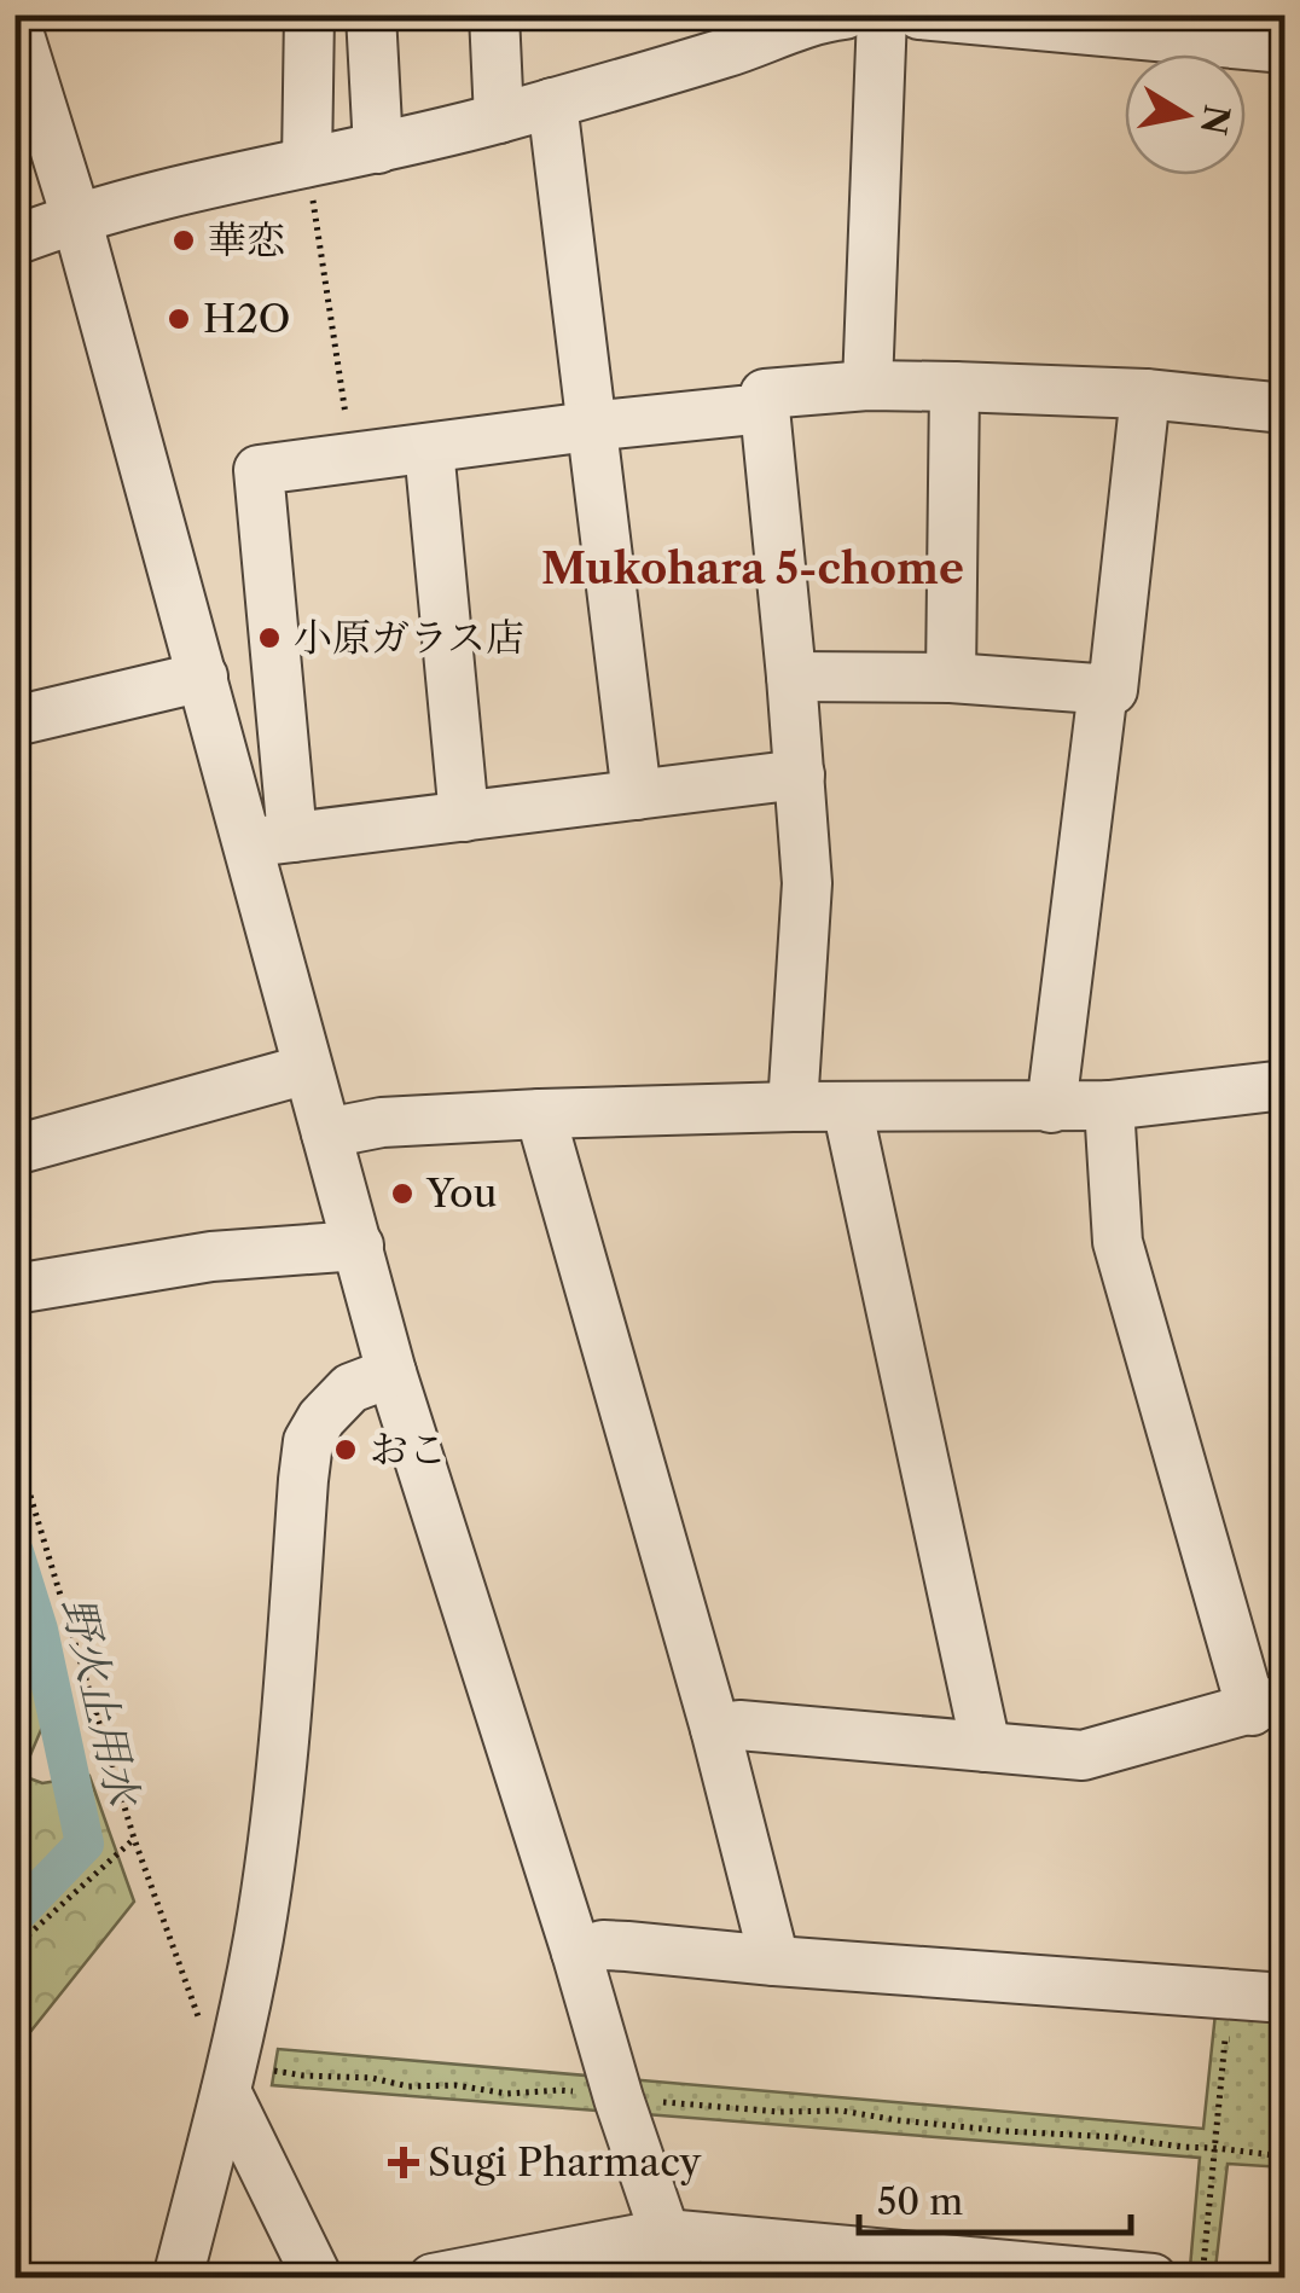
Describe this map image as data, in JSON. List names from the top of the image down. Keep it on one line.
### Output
{"districts":["Mukohara 5-chome"],"water":["野火止用水"],"places":{"other":["華恋","H2O","小原ガラス店","You","おこ"],"health":["Sugi Pharmacy"]},"scale_bar":"50 m","north":"right"}
